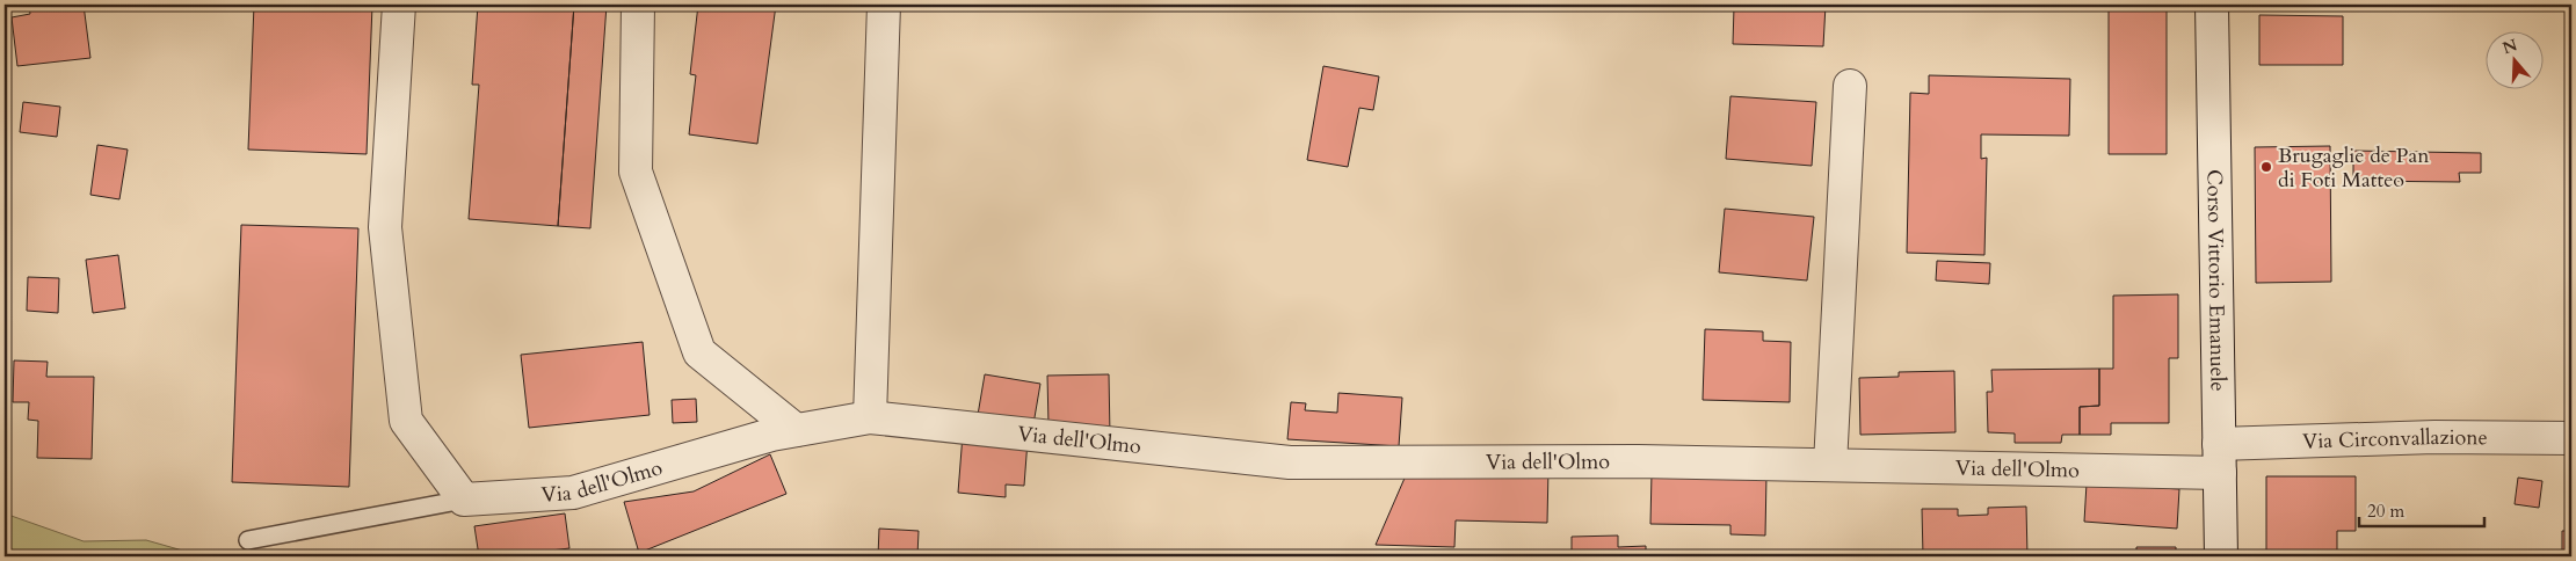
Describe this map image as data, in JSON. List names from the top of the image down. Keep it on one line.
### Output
{"streets":{"street":["Corso Vittorio Emanuele","Via Circonvallazione","Via dell'Olmo"]},"crossings":[["Corso Vittorio Emanuele","Via Circonvallazione"],["Corso Vittorio Emanuele","Via dell'Olmo"],["Via Circonvallazione","Via dell'Olmo"]],"places":["Brugaglie de Pan di Foti Matteo"],"scale_bar":"20 m","north":"top"}
